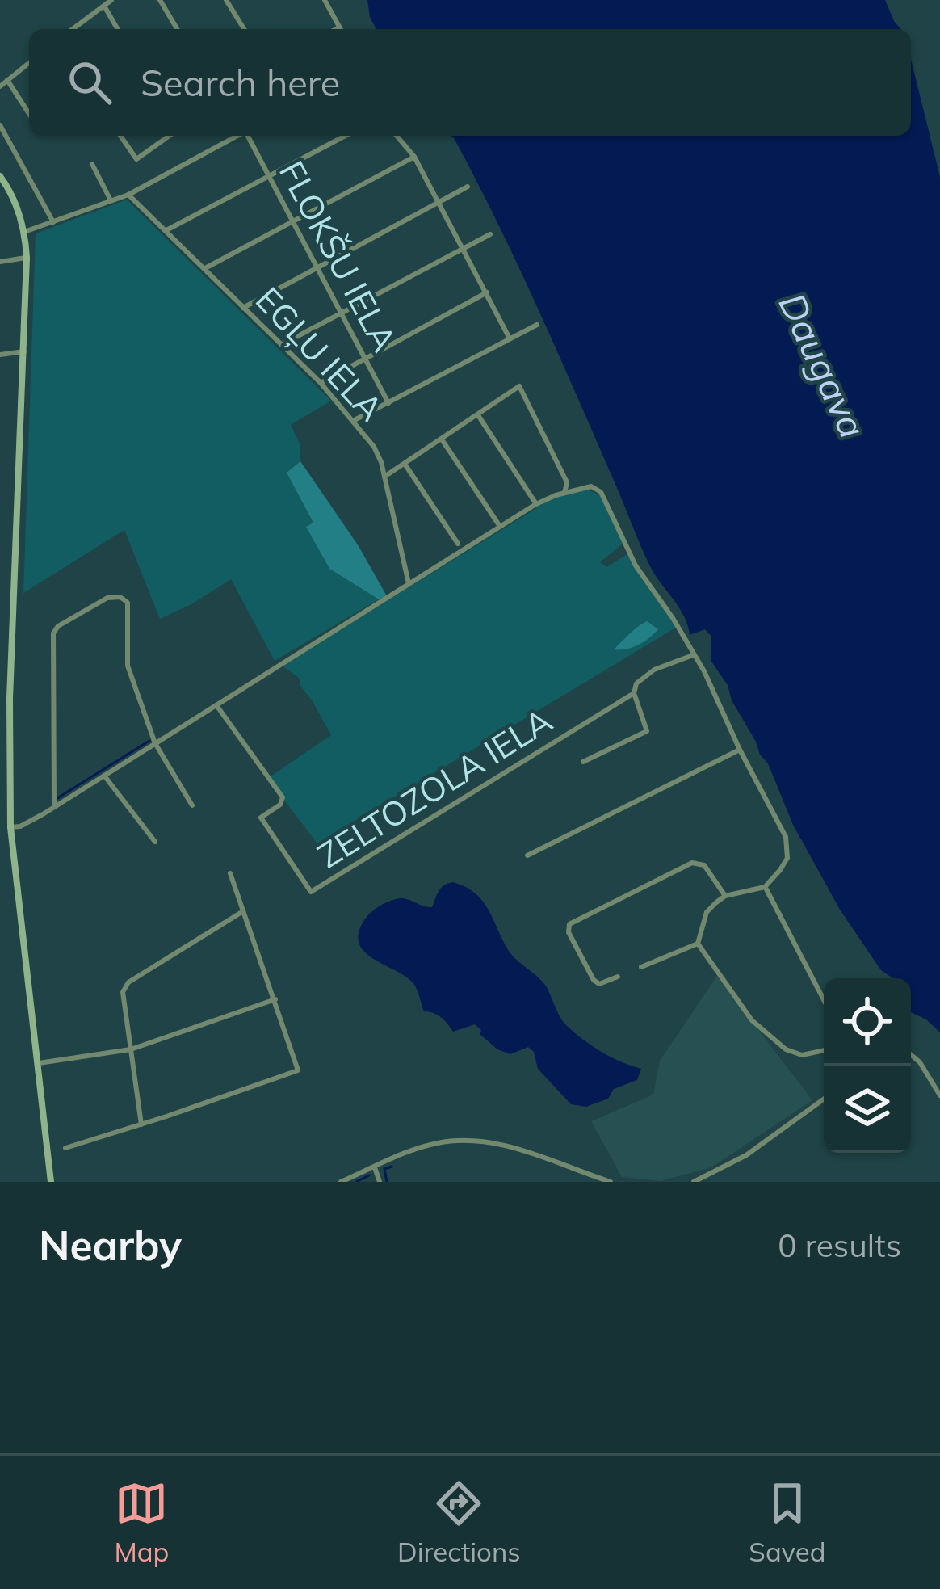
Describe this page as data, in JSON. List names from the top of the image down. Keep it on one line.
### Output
{"streets":{"street":["FLOKŠU IELA","EGĻU IELA","ZELTOZOLA IELA"]},"water":["Daugava"],"page":{"search":"Search here","heading":["Nearby","0 results"],"nav":["Map","Directions","Saved"]}}
